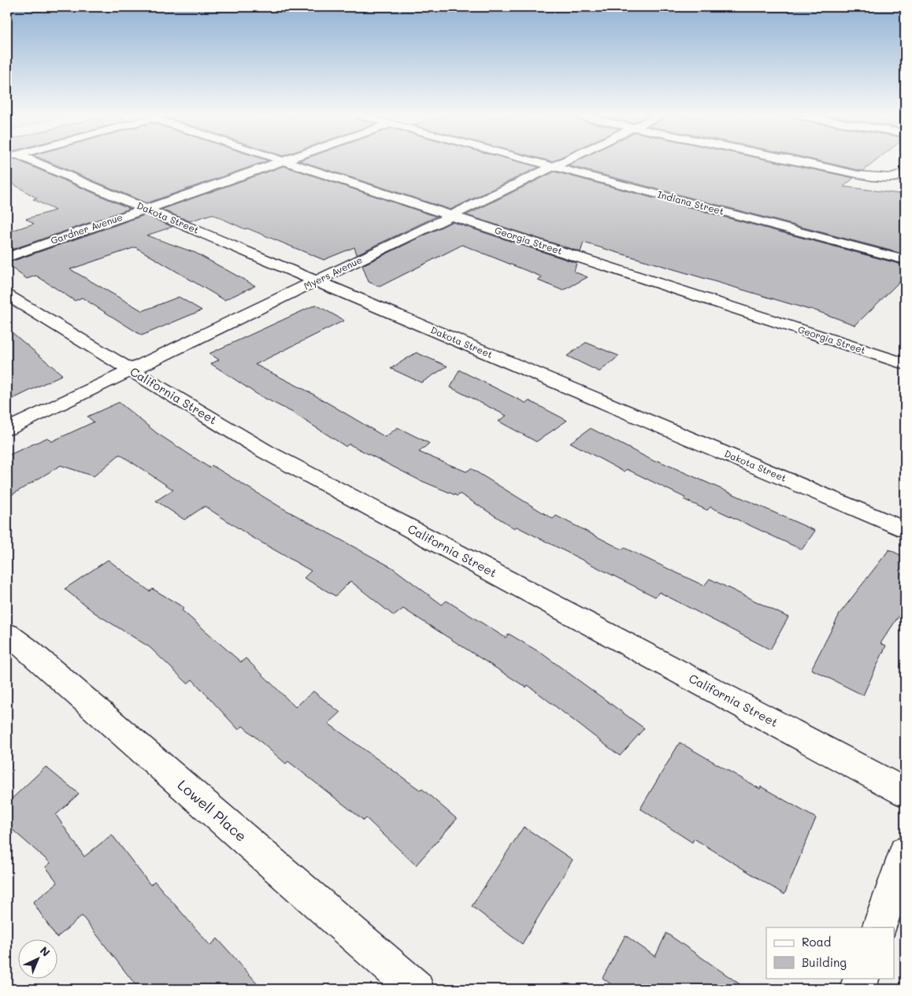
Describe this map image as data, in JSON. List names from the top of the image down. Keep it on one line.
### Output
{"streets":{"street":["Indiana Street","Dakota Street","Gardner Avenue","Georgia Street","Myers Avenue","California Street","Lowell Place"]},"crossings":[["Indiana Street","Myers Avenue"],["Dakota Street","Gardner Avenue"],["Dakota Street","Myers Avenue"],["Georgia Street","Myers Avenue"],["Myers Avenue","California Street"]],"legend":["Road","Building"],"north":"top right"}
